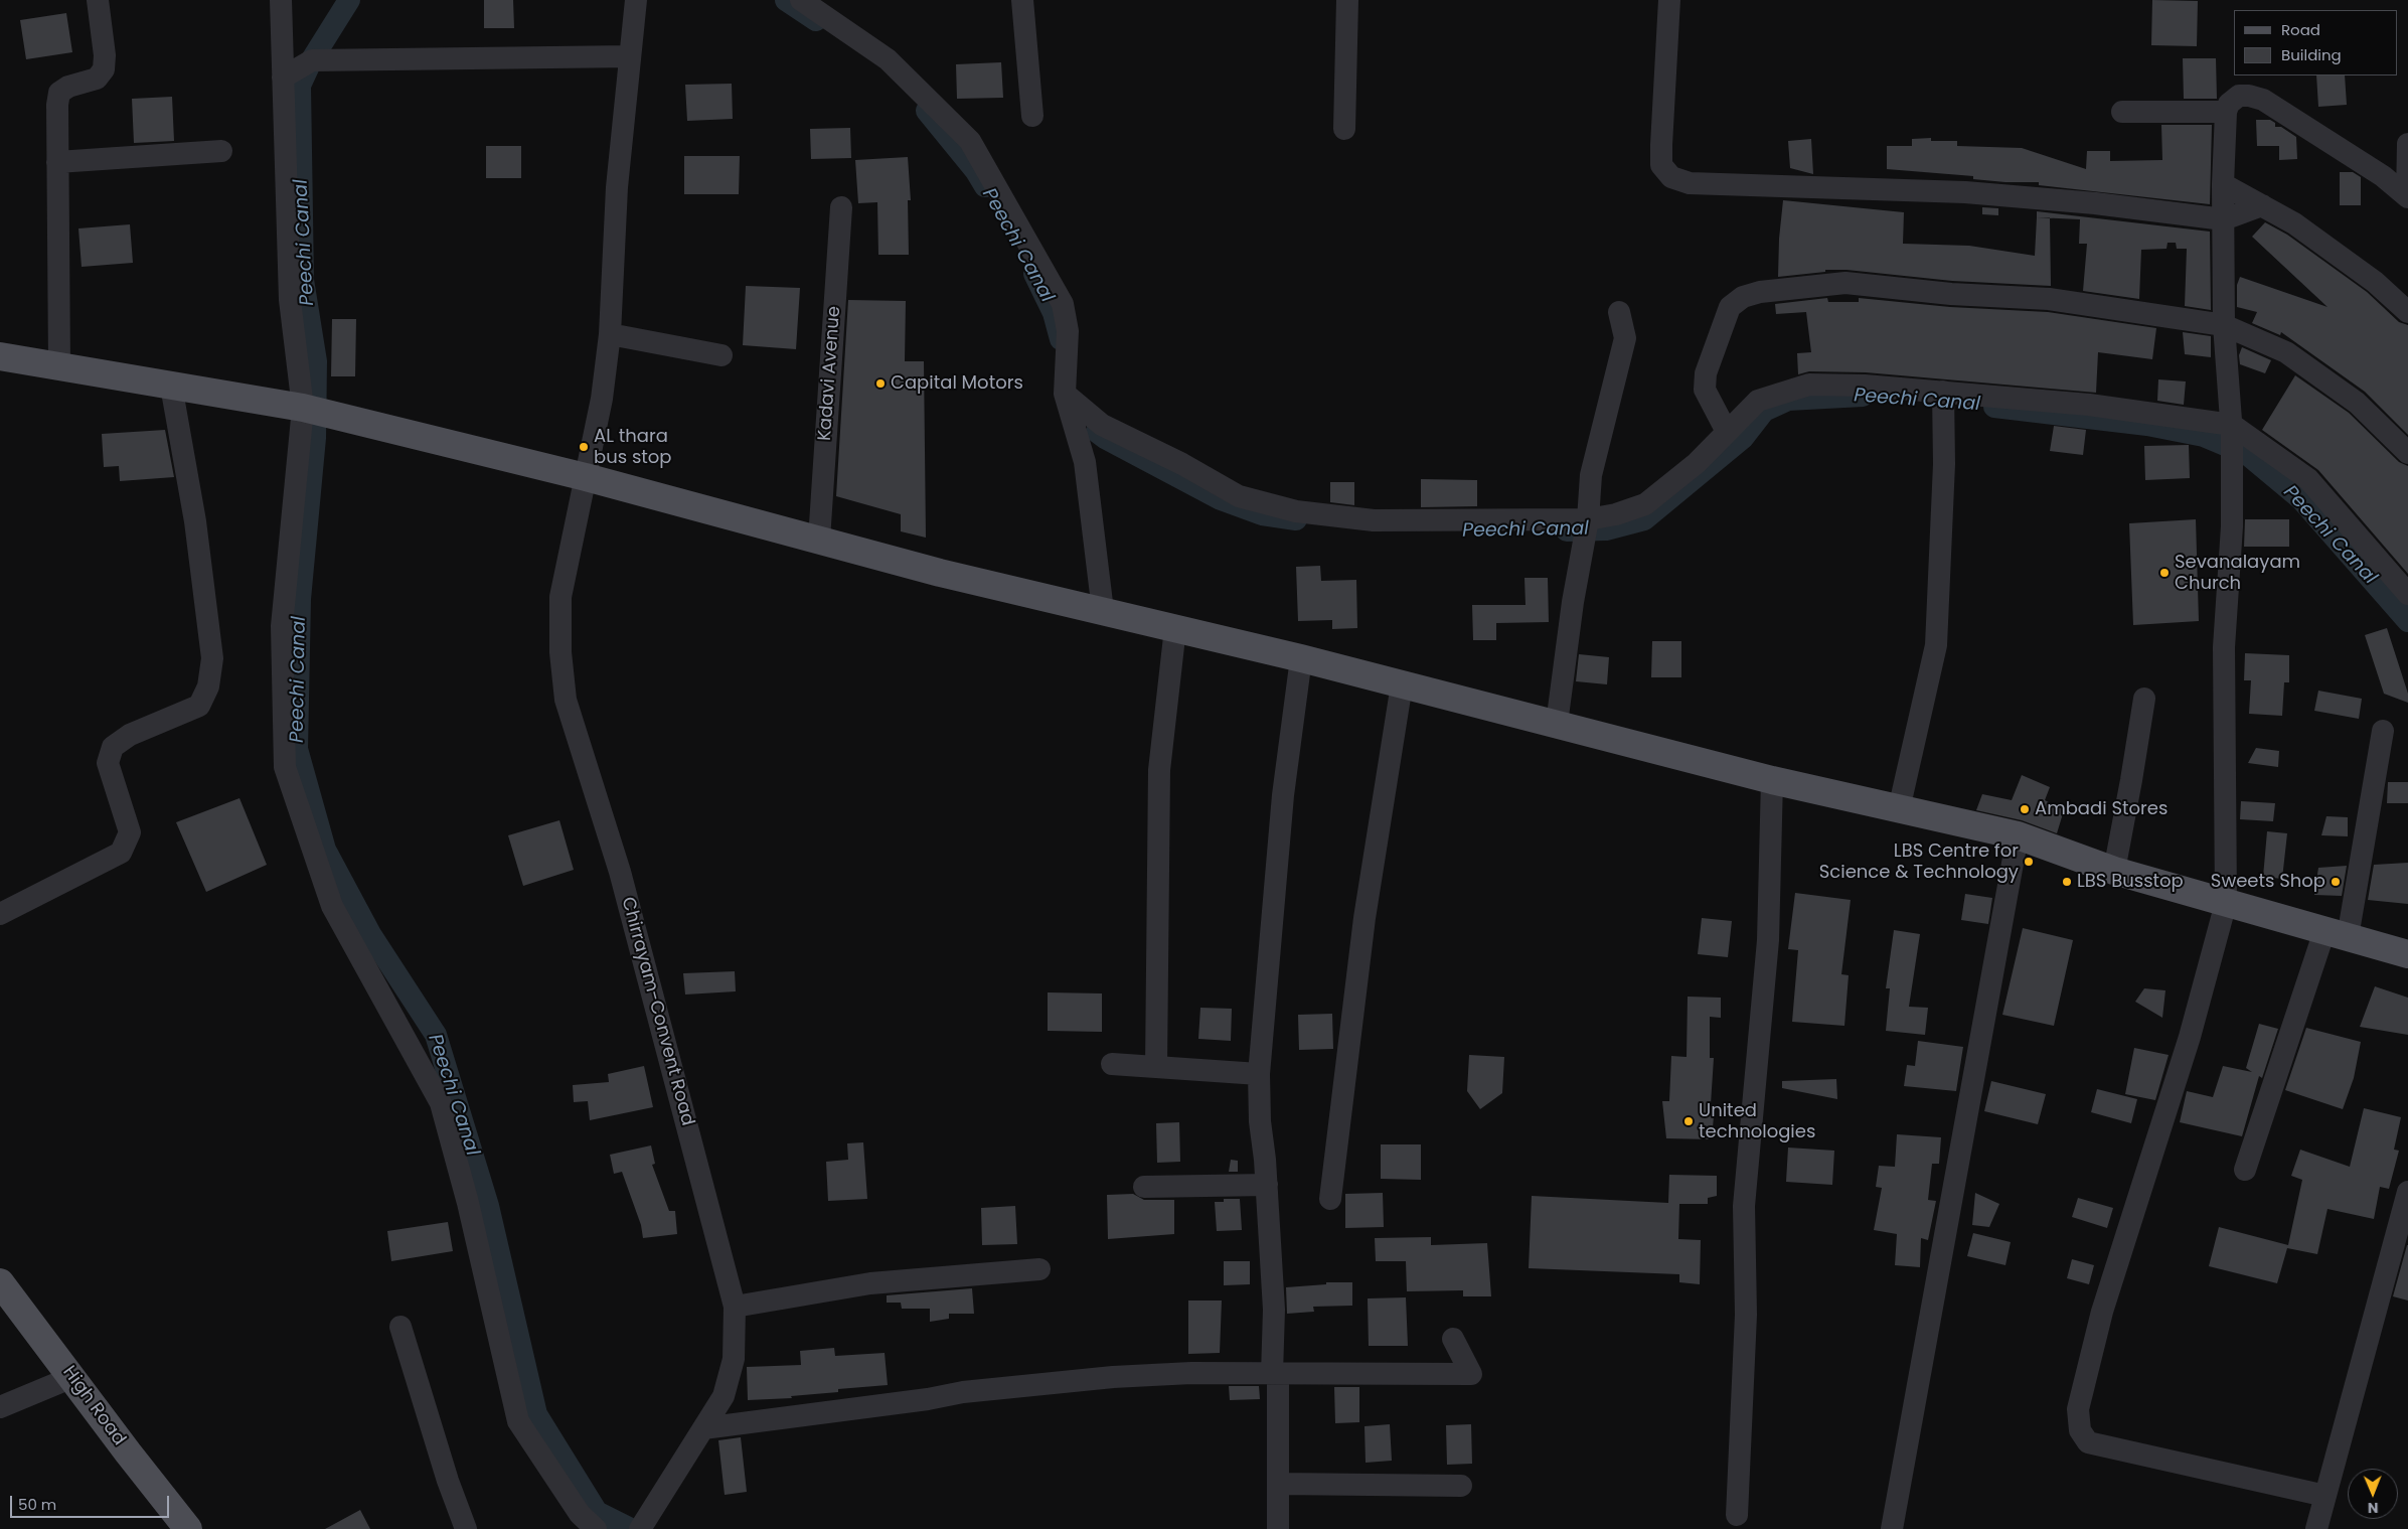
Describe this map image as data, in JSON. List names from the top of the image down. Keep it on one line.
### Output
{"streets":{"main road":["High Road"],"street":["Kadavi Avenue","Chirrayam-Convent Road"]},"water":["Peechi Canal"],"places":["Capital Motors","AL thara bus stop","Sevanalayam Church","Ambadi Stores","LBS Centre for Science & Technology","LBS Busstop","Sweets Shop","United technologies"],"legend":["Road","Building"],"scale_bar":"50 m","north":"bottom"}
